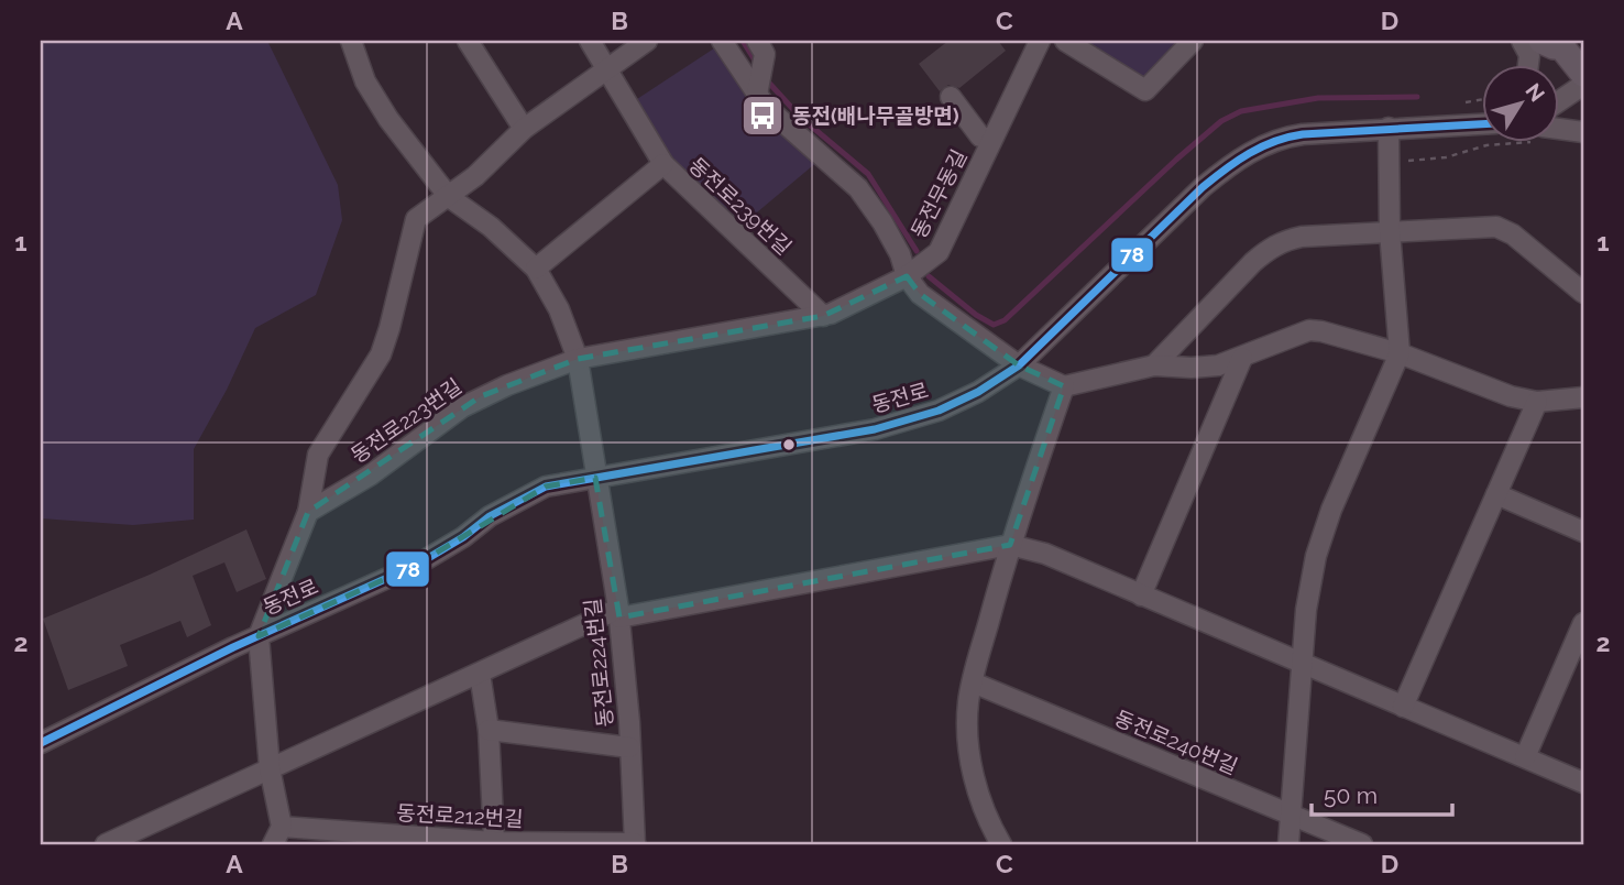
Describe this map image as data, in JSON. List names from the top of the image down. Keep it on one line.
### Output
{"streets":{"street":["동전무동길","동전로239번길","동전로","동전로223번길","동전로224번길","동전로240번길","동전로212번길"]},"crossings":[["동전무동길","동전로"],["동전로239번길","동전로223번길"],["동전로","동전로223번길"],["동전로","동전로224번길"],["동전로224번길","동전로212번길"]],"places":{"bus stop":["동전(배나무골방면)"]},"lines":["transit line 78"],"scale_bar":"50 m","north":"top right","grid":{"columns":["A","B","C","D"],"rows":["1","2"]}}
